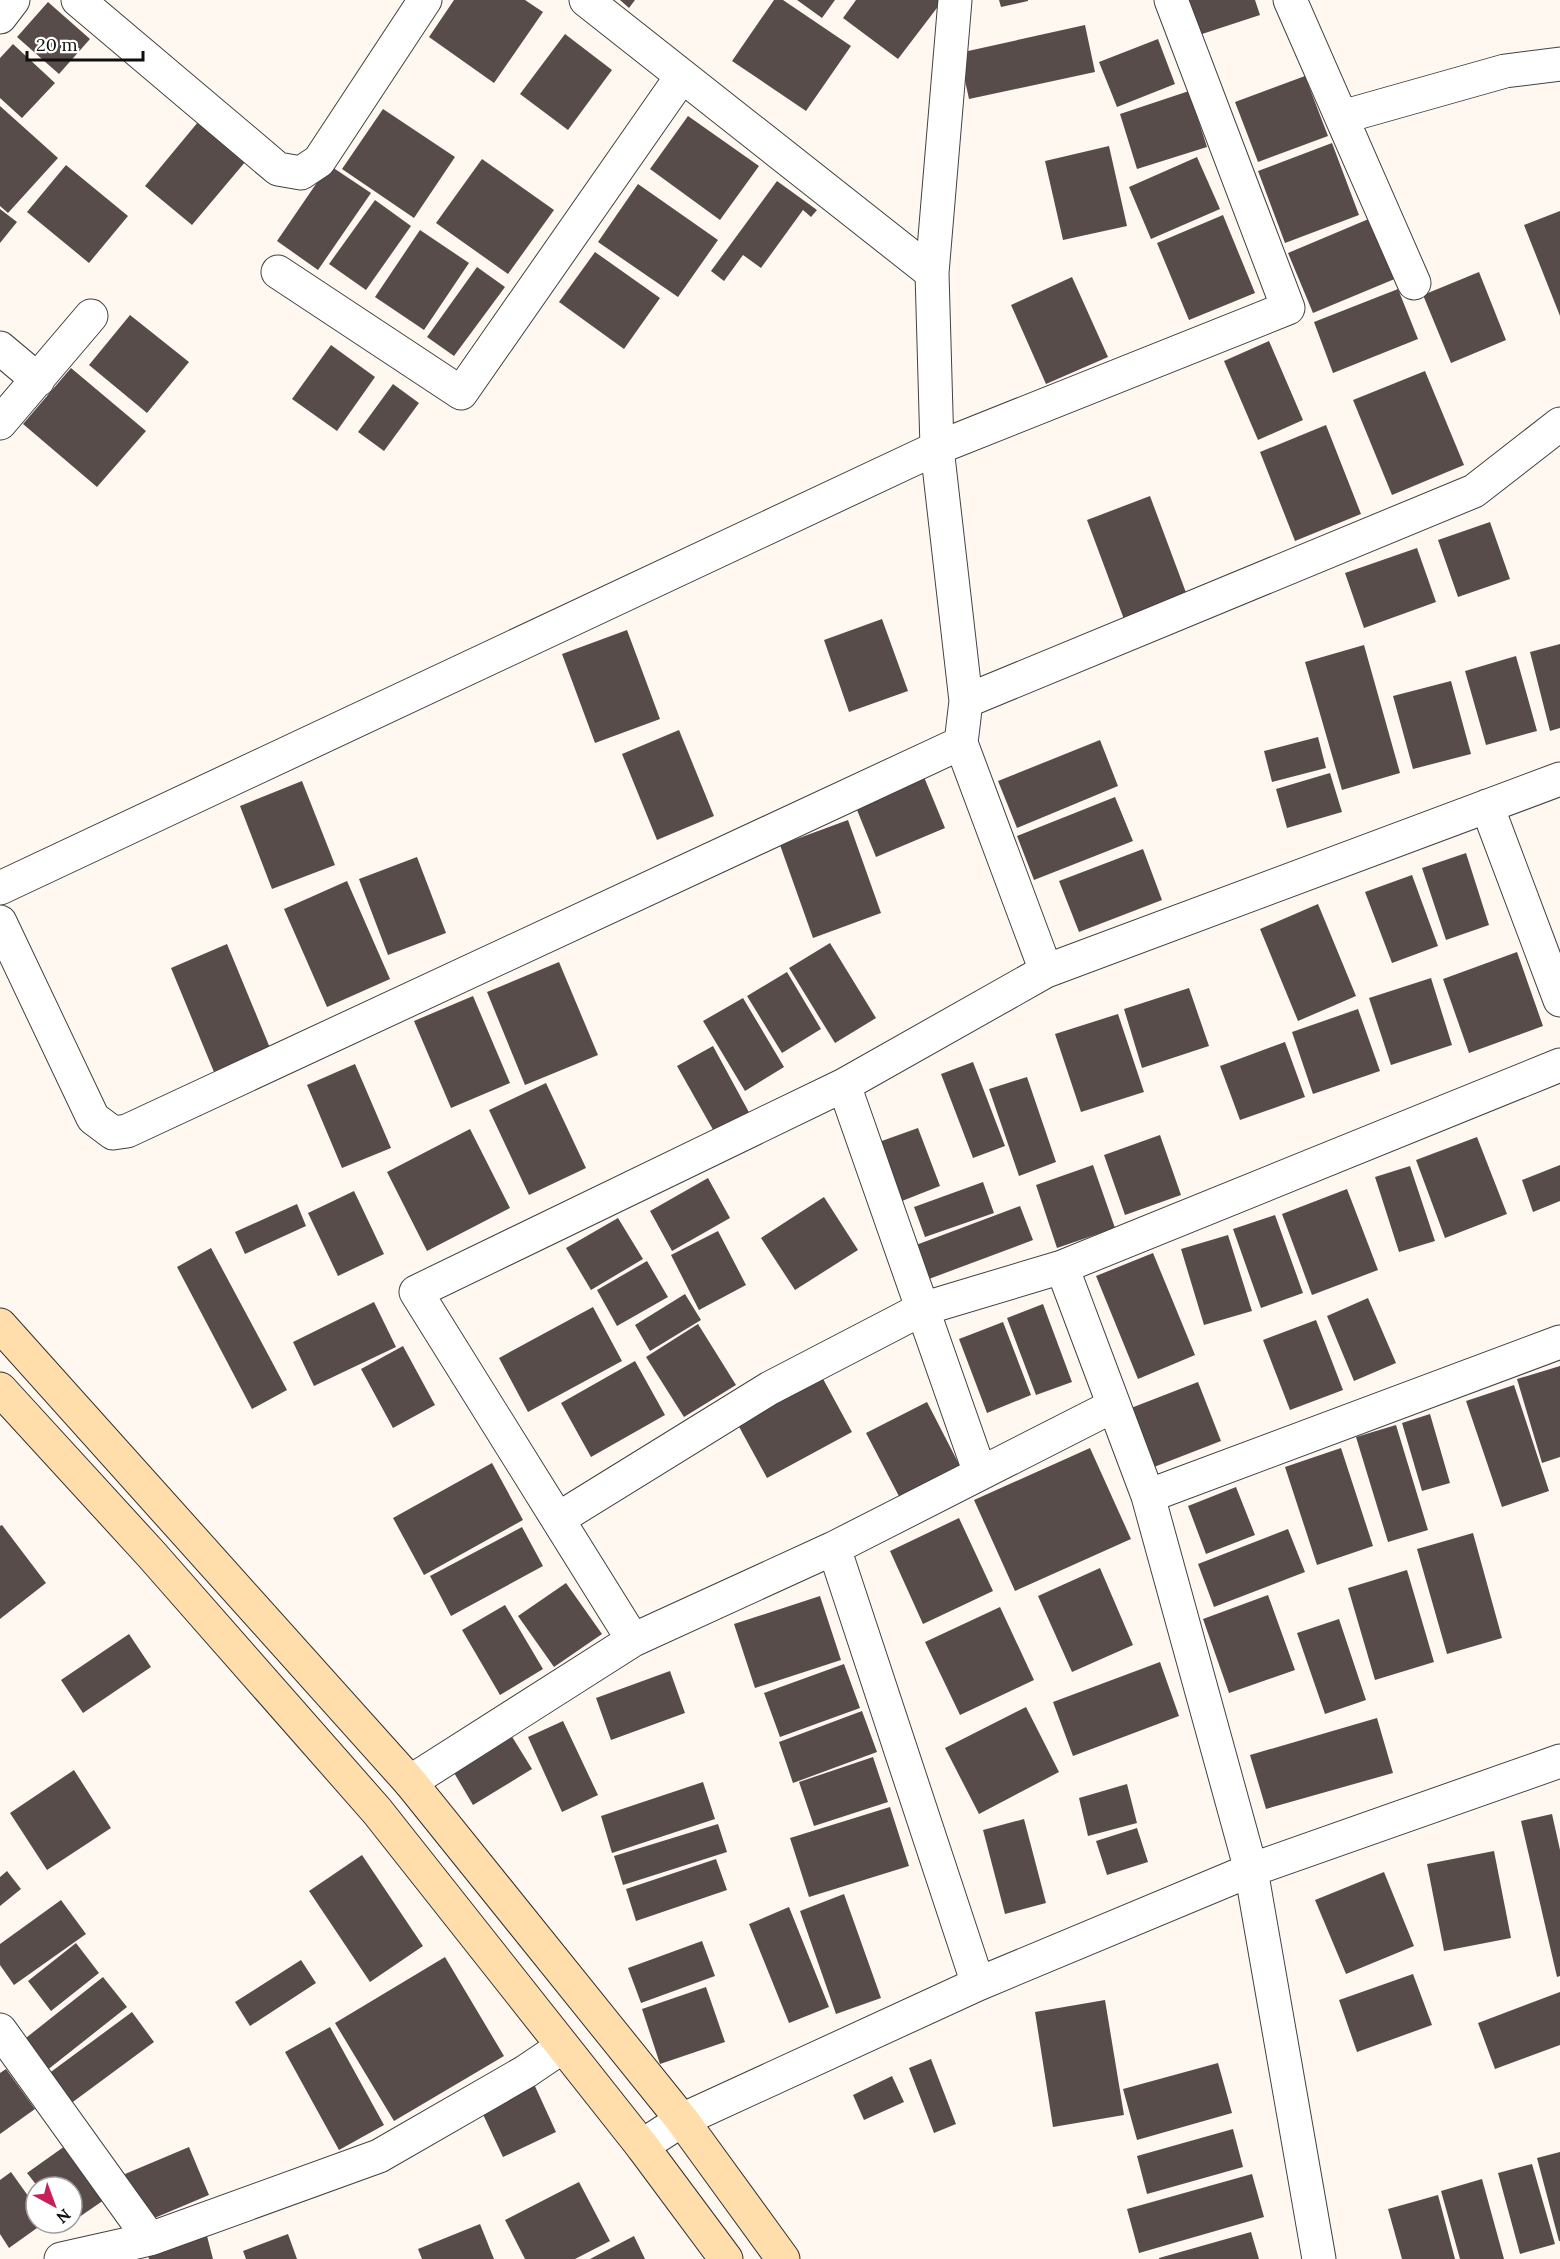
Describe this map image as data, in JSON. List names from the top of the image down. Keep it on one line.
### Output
{"scale_bar":"20 m","north":"bottom right"}
